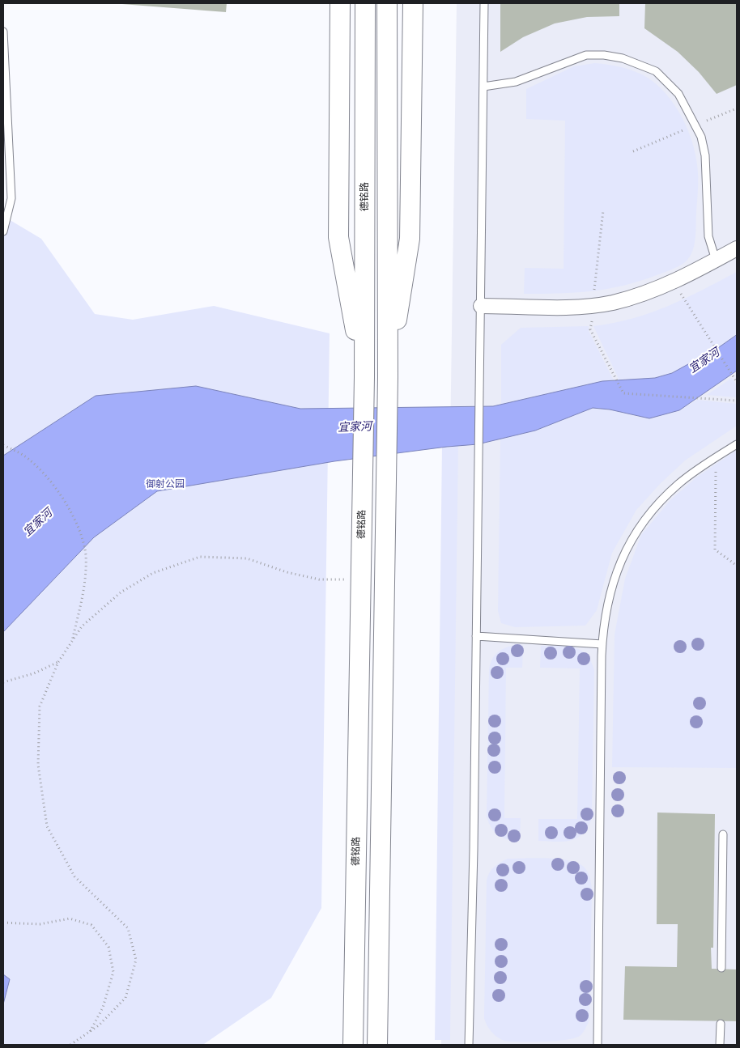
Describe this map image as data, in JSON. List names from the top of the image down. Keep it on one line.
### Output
{"streets":{"street":["德铭路"]},"water":["宜家河"],"parks":["御射公园"]}
